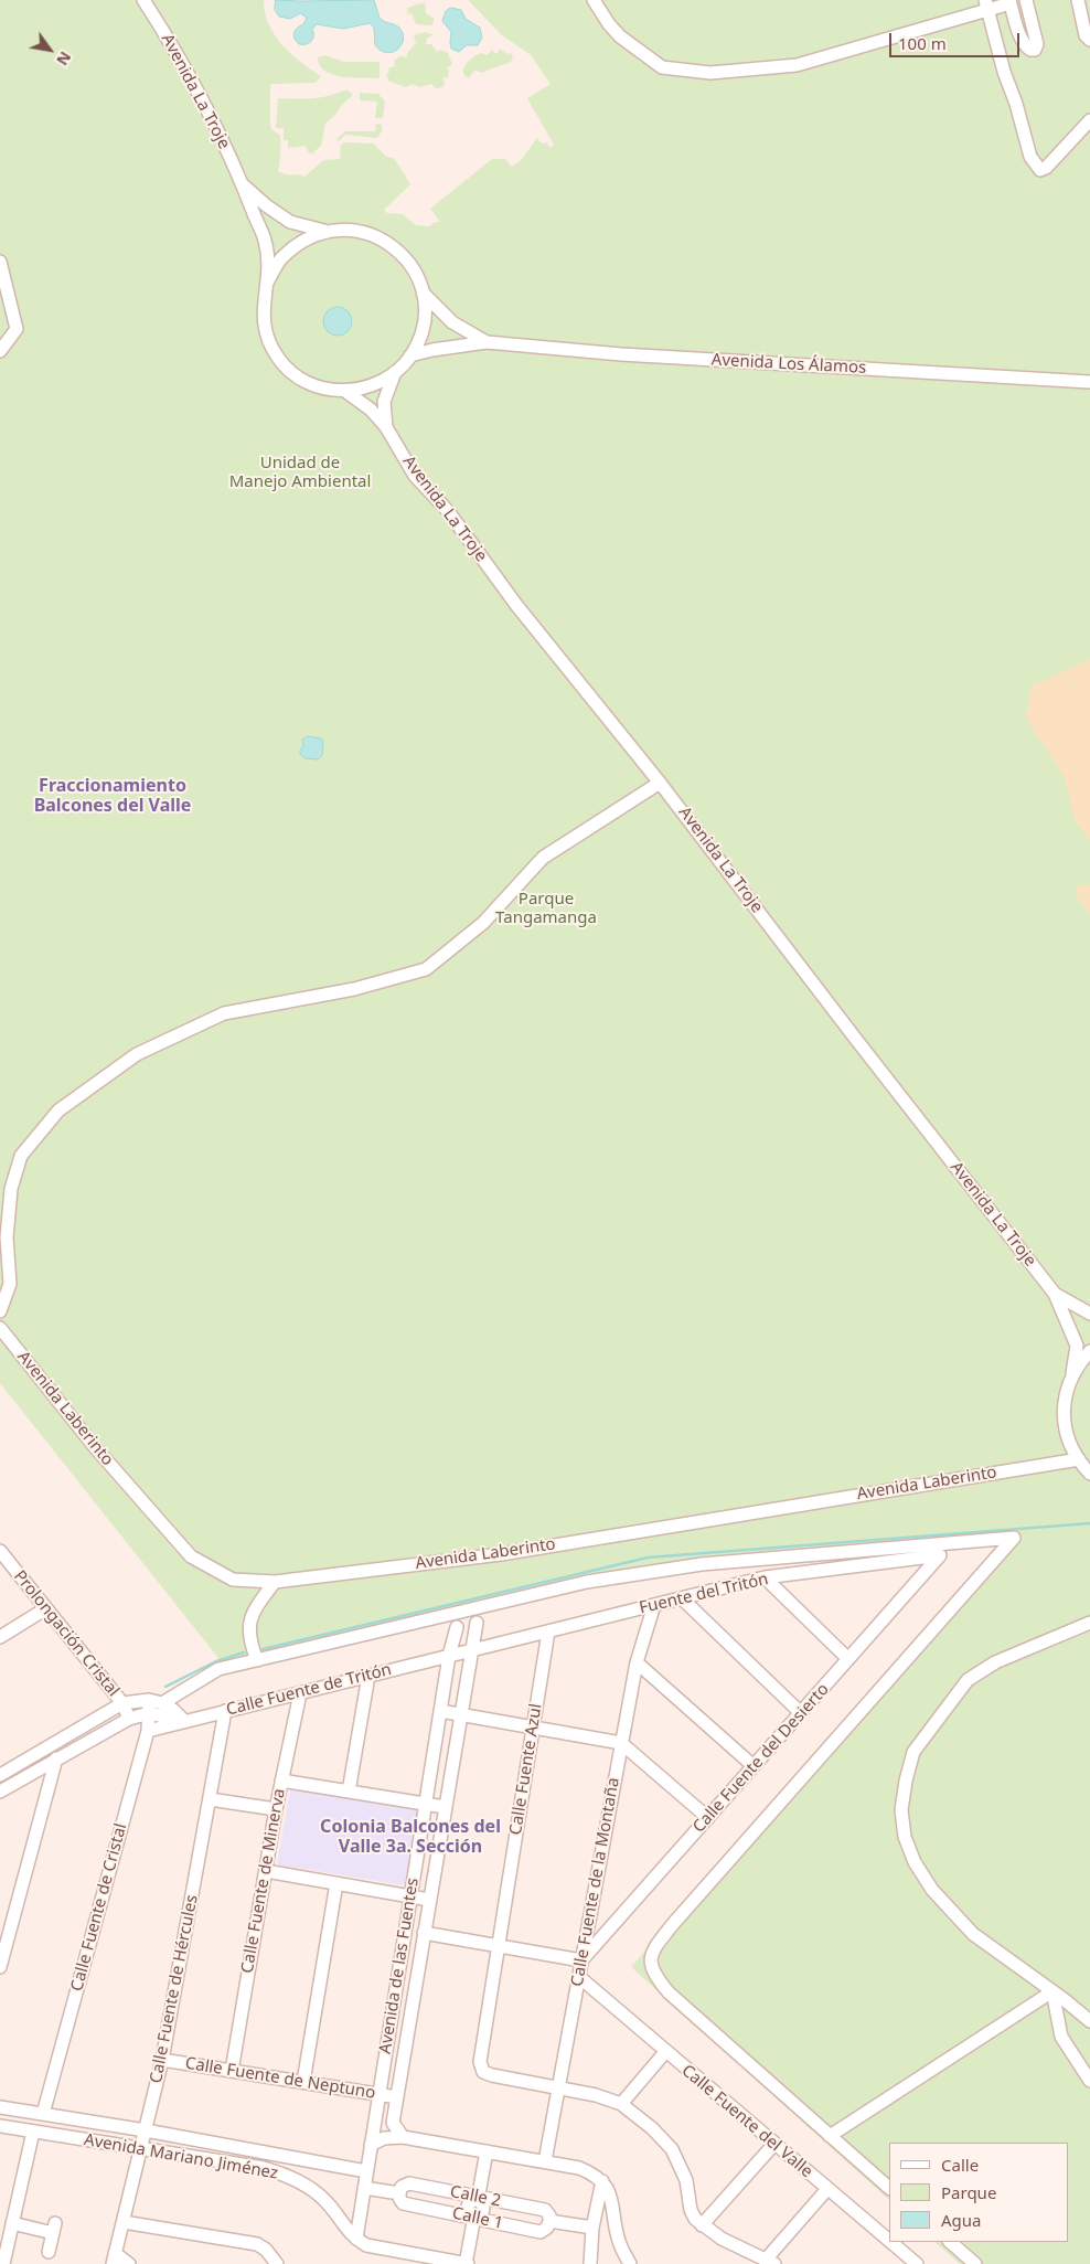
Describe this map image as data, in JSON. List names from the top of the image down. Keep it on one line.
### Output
{"streets":{"street":["Avenida La Troje","Avenida Los Álamos","Avenida Laberinto","Fuente del Tritón","Prolongación Cristal","Calle Fuente de Tritón","Calle Fuente del Desierto","Calle Fuente Azul","Calle Fuente de Minerva","Calle Fuente de la Montaña","Calle Fuente de Cristal","Avenida de las Fuentes","Calle Fuente de Hércules","Calle Fuente de Neptuno","Calle Fuente del Valle","Avenida Mariano Jiménez","Calle 2","Calle 1"]},"crossings":[["Avenida La Troje","Avenida Los Álamos"],["Fuente del Tritón","Calle Fuente de Tritón"],["Fuente del Tritón","Calle Fuente del Desierto"],["Fuente del Tritón","Calle Fuente Azul"],["Fuente del Tritón","Calle Fuente de la Montaña"],["Fuente del Tritón","Avenida de las Fuentes"],["Calle Fuente de Tritón","Calle Fuente de Minerva"],["Calle Fuente de Tritón","Calle Fuente de Cristal"],["Calle Fuente de Tritón","Avenida de las Fuentes"],["Calle Fuente de Tritón","Calle Fuente de Hércules"],["Calle Fuente del Desierto","Calle Fuente de la Montaña"],["Calle Fuente Azul","Calle Fuente de la Montaña"],["Calle Fuente de Minerva","Calle Fuente de Neptuno"],["Calle Fuente de la Montaña","Calle Fuente del Valle"],["Calle Fuente de Cristal","Avenida Mariano Jiménez"],["Avenida de las Fuentes","Calle Fuente de Neptuno"],["Avenida de las Fuentes","Avenida Mariano Jiménez"],["Avenida de las Fuentes","Calle 1"],["Calle Fuente de Hércules","Calle Fuente de Neptuno"],["Calle Fuente de Hércules","Avenida Mariano Jiménez"],["Avenida Mariano Jiménez","Calle 2"],["Avenida Mariano Jiménez","Calle 1"],["Calle 2","Calle 1"]],"districts":["Fraccionamiento Balcones del Valle","Colonia Balcones del Valle 3a. Sección"],"parks":["Unidad de Manejo Ambiental","Parque Tangamanga"],"legend":["Calle","Parque","Agua"],"scale_bar":"100 m","north":"bottom right"}
